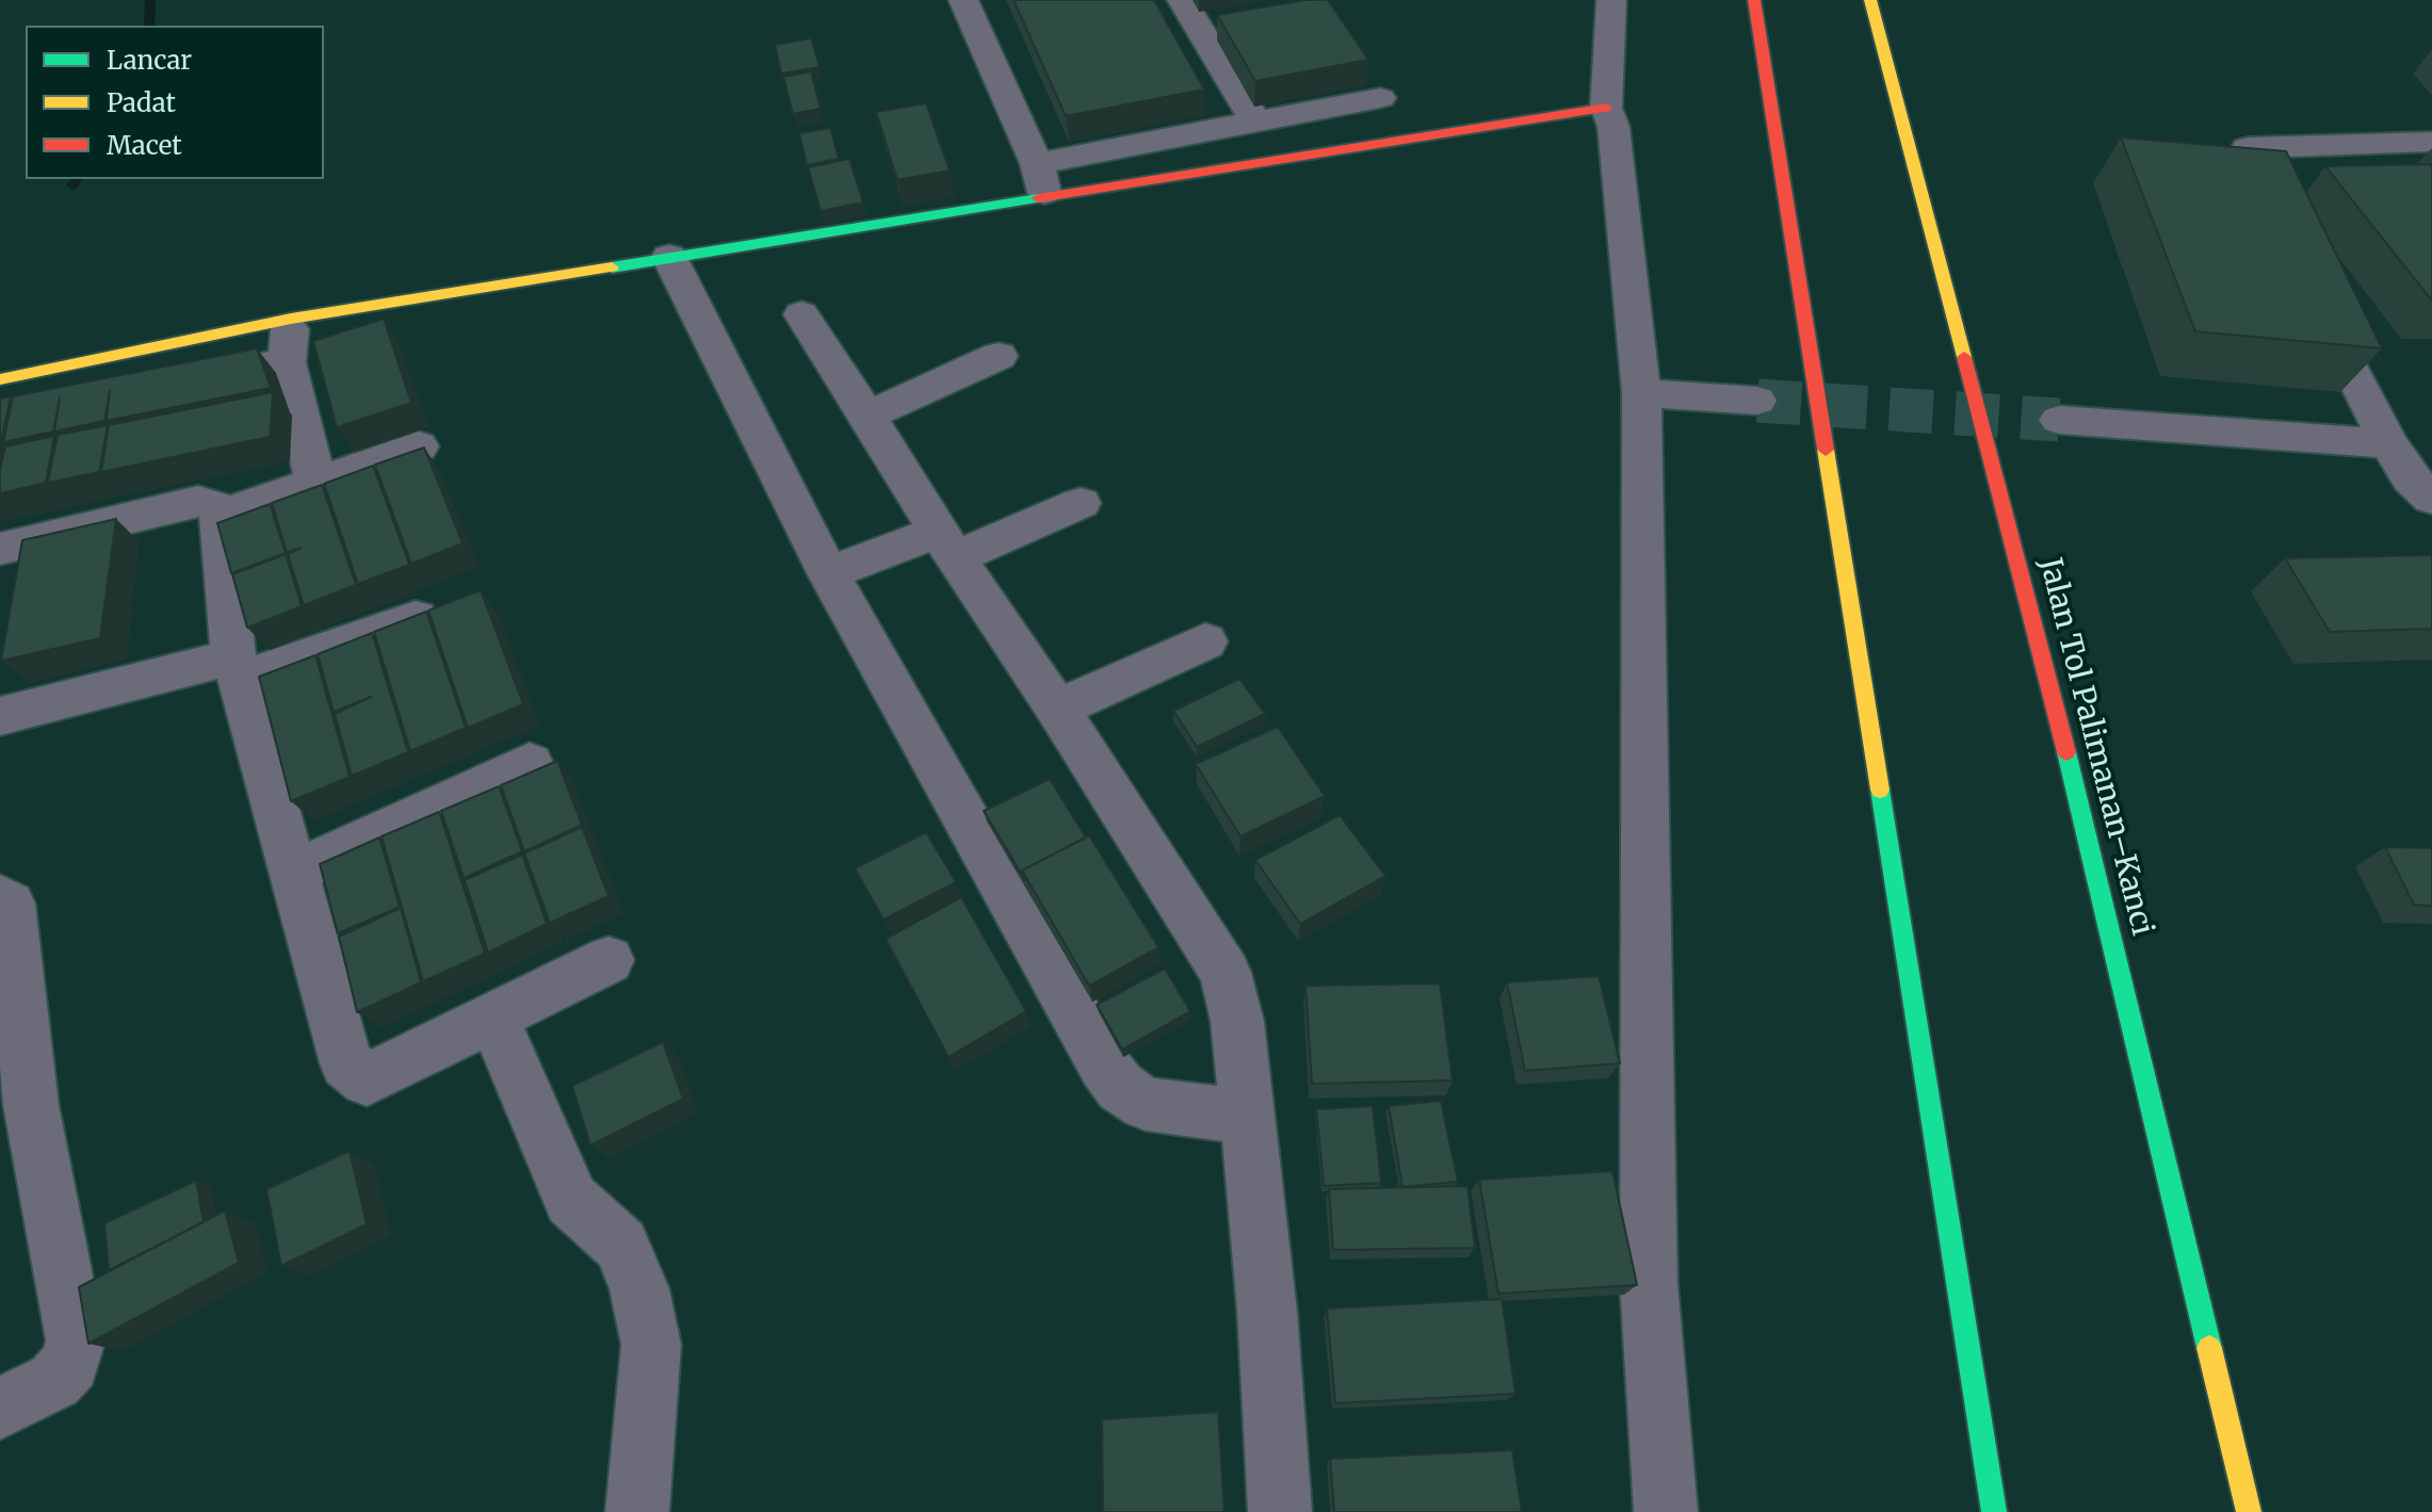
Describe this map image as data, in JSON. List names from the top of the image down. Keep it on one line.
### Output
{"streets":{"main road":["Jalan Tol Palimanan–Kanci"]},"legend":["Lancar","Padat","Macet"]}
